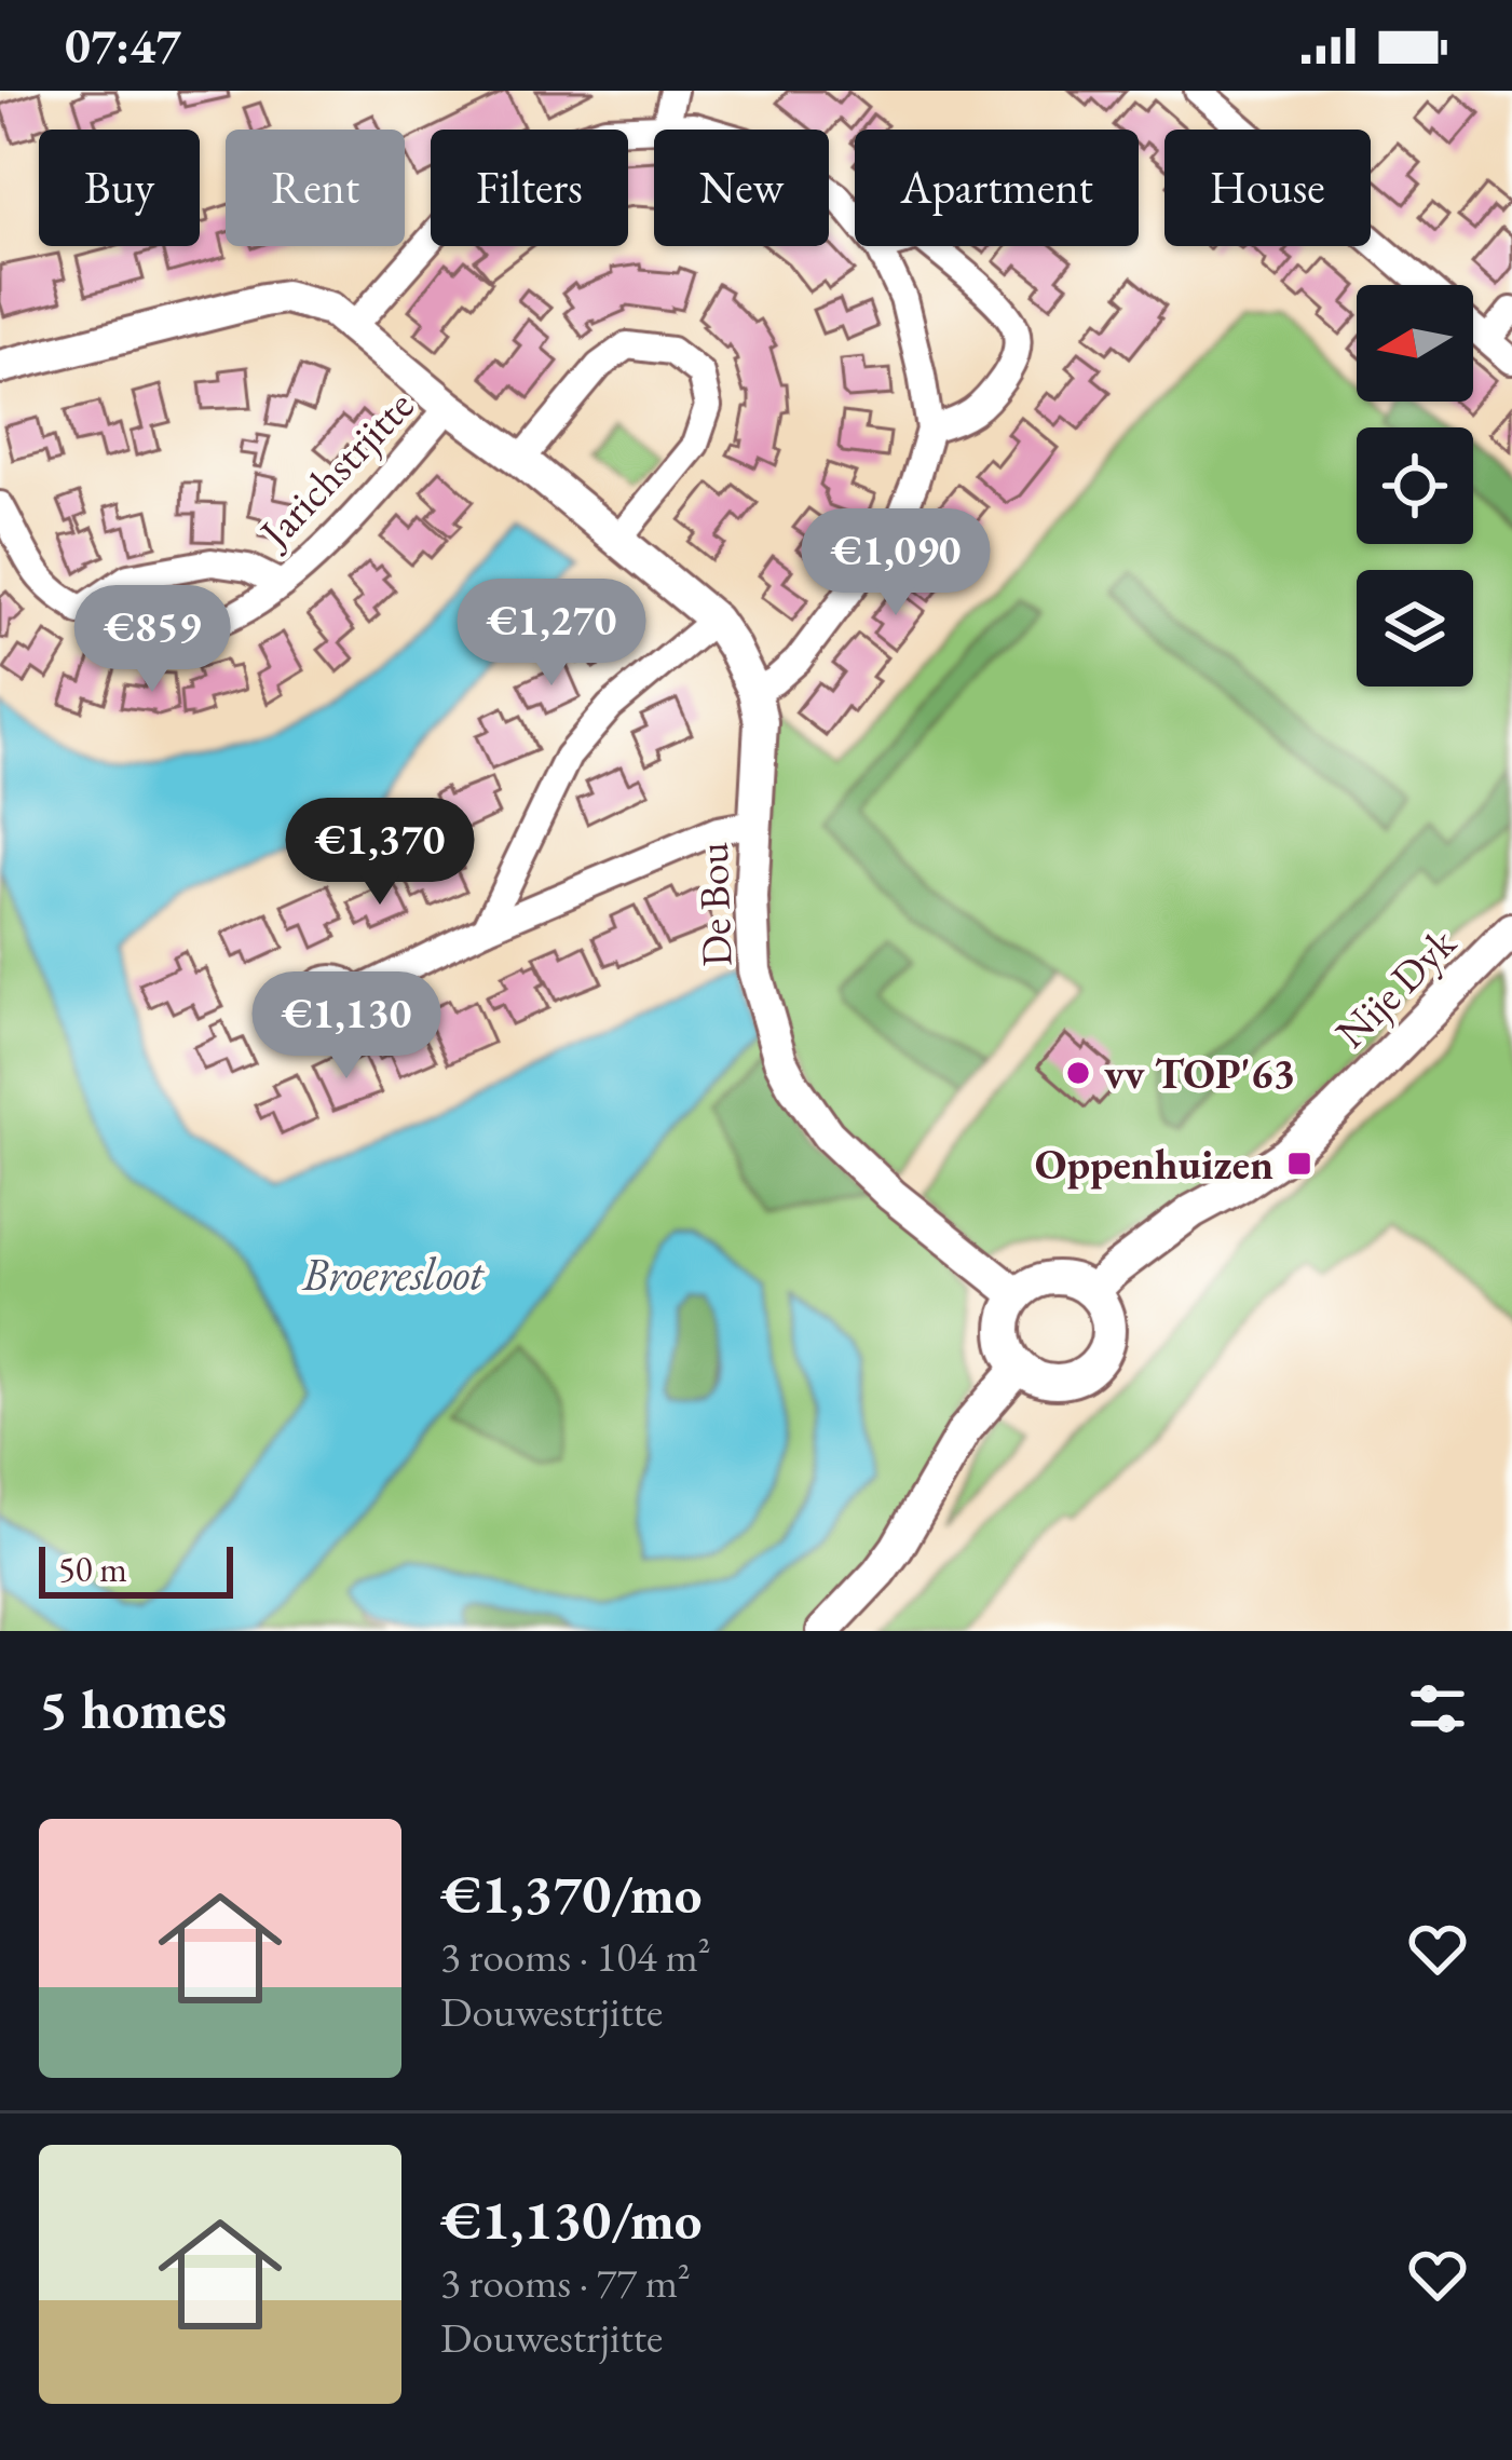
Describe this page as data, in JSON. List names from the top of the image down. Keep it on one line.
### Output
{"streets":{"street":["Jarichstrjitte","De Bou","Nije Dyk"]},"crossings":[["Jarichstrjitte","De Bou"],["De Bou","Nije Dyk"]],"water":["Broeresloot"],"places":{"other":["vv TOP'63"],"transit":["Oppenhuizen"]},"scale_bar":"50 m","north":"left","page":{"status":"07:47","chip":["Buy","Rent","Filters","New","Apartment","House"],"price":["€1,090","€1,270","€859","€1,370","€1,130"],"scale":"50 m","heading":"5 homes","list":[{"name":"€1,370/mo","note":"3 rooms · 104 m² · Douwestrjitte"},{"name":"€1,130/mo","note":"3 rooms · 77 m² · Douwestrjitte"}]}}
